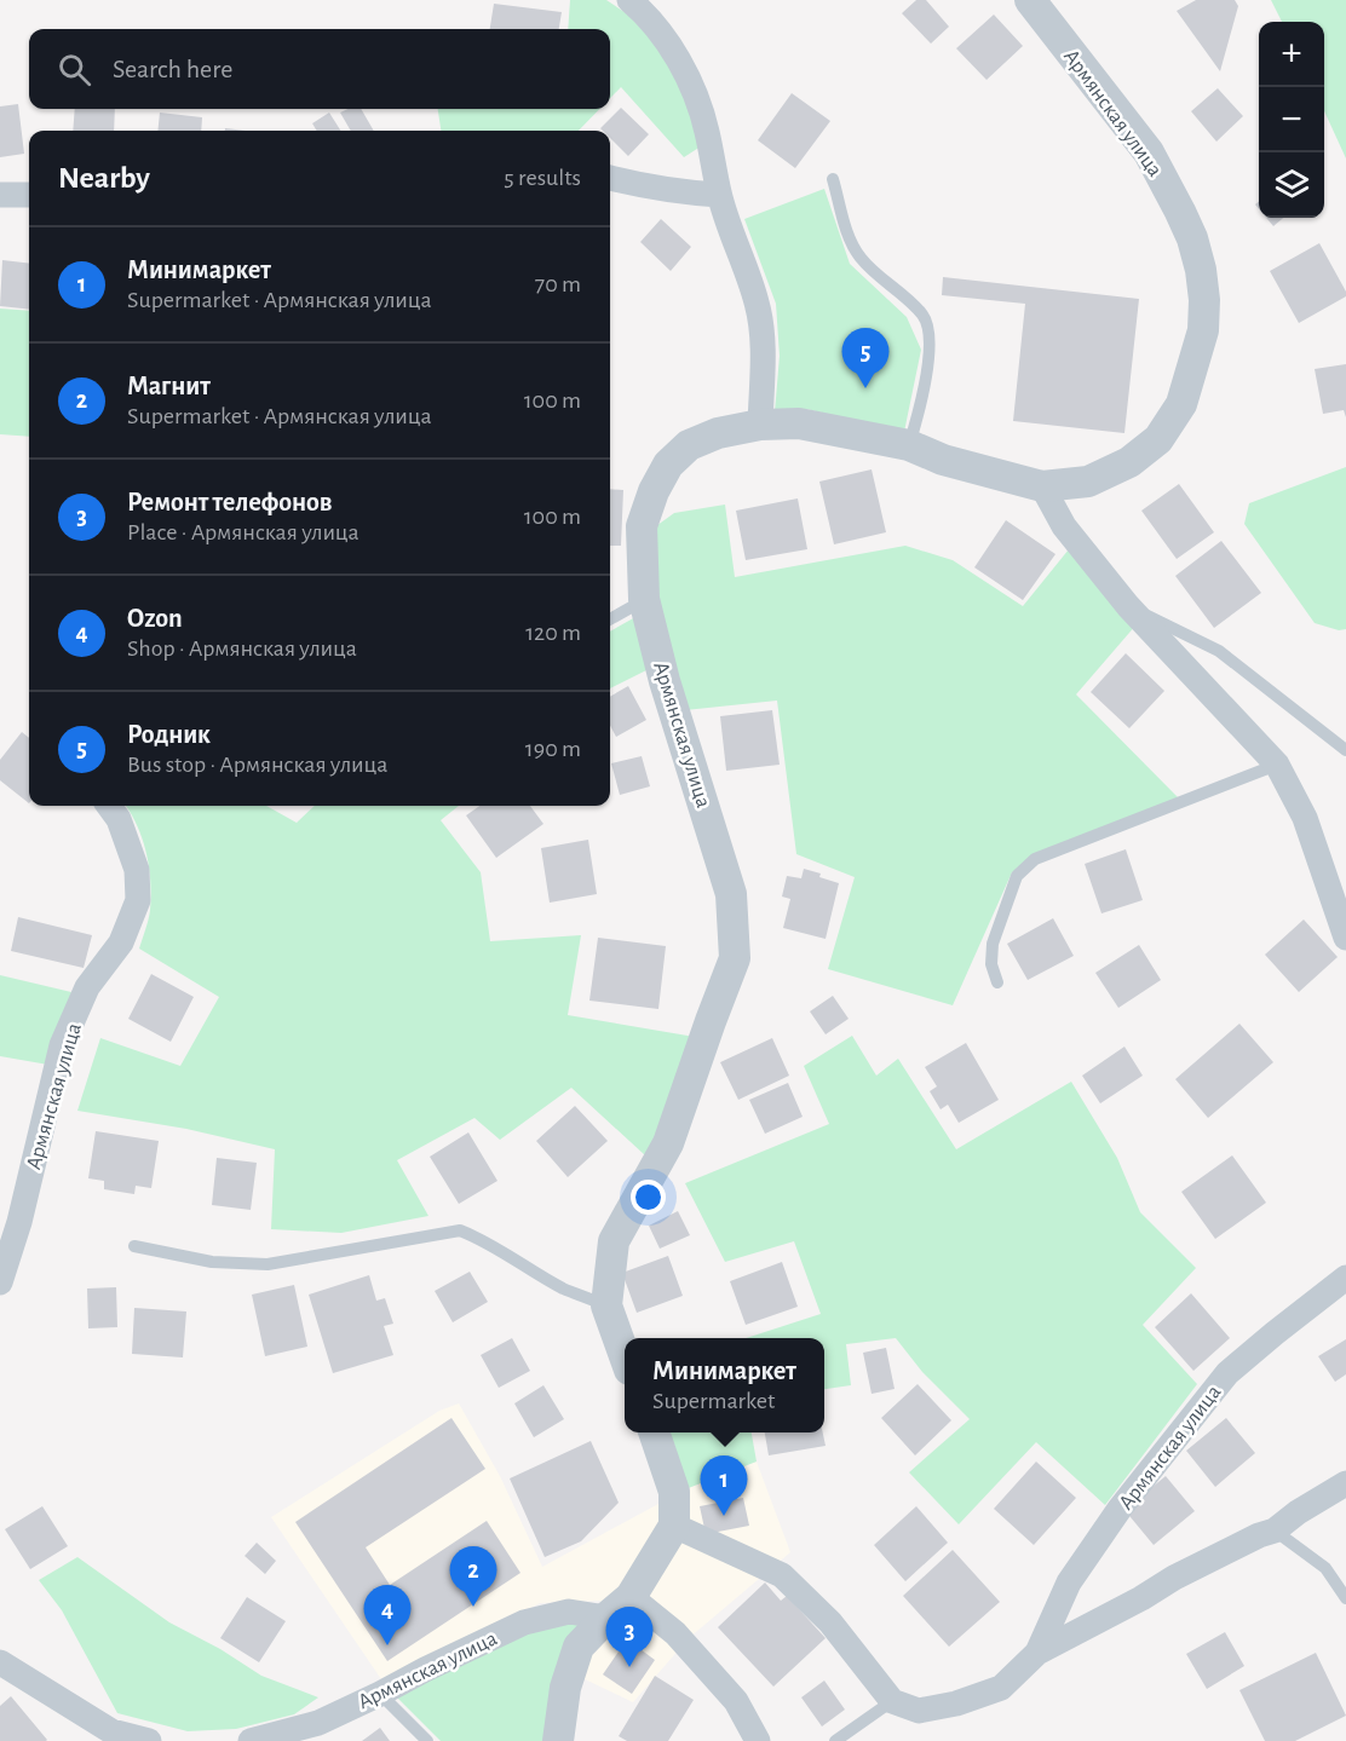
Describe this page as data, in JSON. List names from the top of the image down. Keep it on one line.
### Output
{"streets":{"street":["Армянская улица"]},"page":{"map_buttons":["+","−"],"search":"Search here","heading":["Nearby","5 results"],"list":[{"mark":"1","name":"Минимаркет","note":"Supermarket · Армянская улица","value":"70 m"},{"mark":"2","name":"Магнит","note":"Supermarket · Армянская улица","value":"100 m"},{"mark":"3","name":"Ремонт телефонов","note":"Place · Армянская улица","value":"100 m"},{"mark":"4","name":"Ozon","note":"Shop · Армянская улица","value":"120 m"},{"mark":"5","name":"Родник","note":"Bus stop · Армянская улица","value":"190 m"}],"pins":["5","1","2","4","3"],"popup":["Минимаркет","Supermarket"]}}
